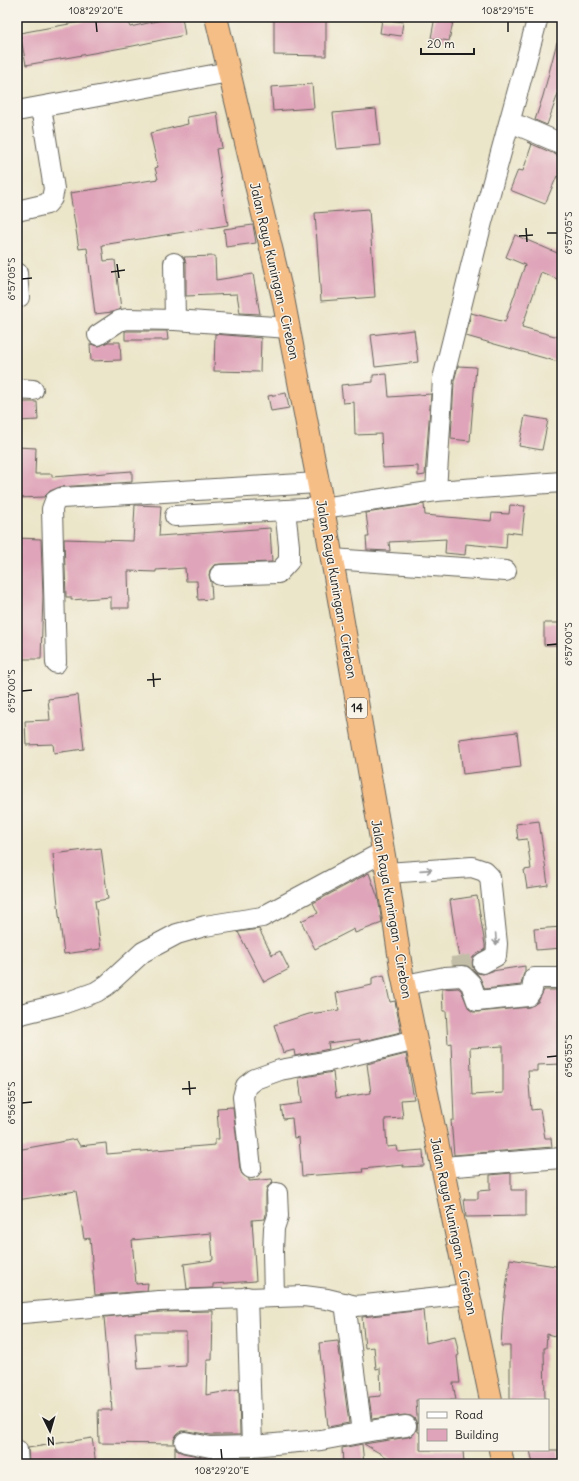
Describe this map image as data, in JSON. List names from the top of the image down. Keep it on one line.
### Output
{"streets":{"highway":["Jalan Raya Kuningan - Cirebon","14"]},"legend":["Road","Building"],"scale_bar":"20 m","north":"bottom","coordinates":["108°29'20\"E","108°29'15\"E","6°57'05\"S","6°57'00\"S","6°56'55\"S"]}
